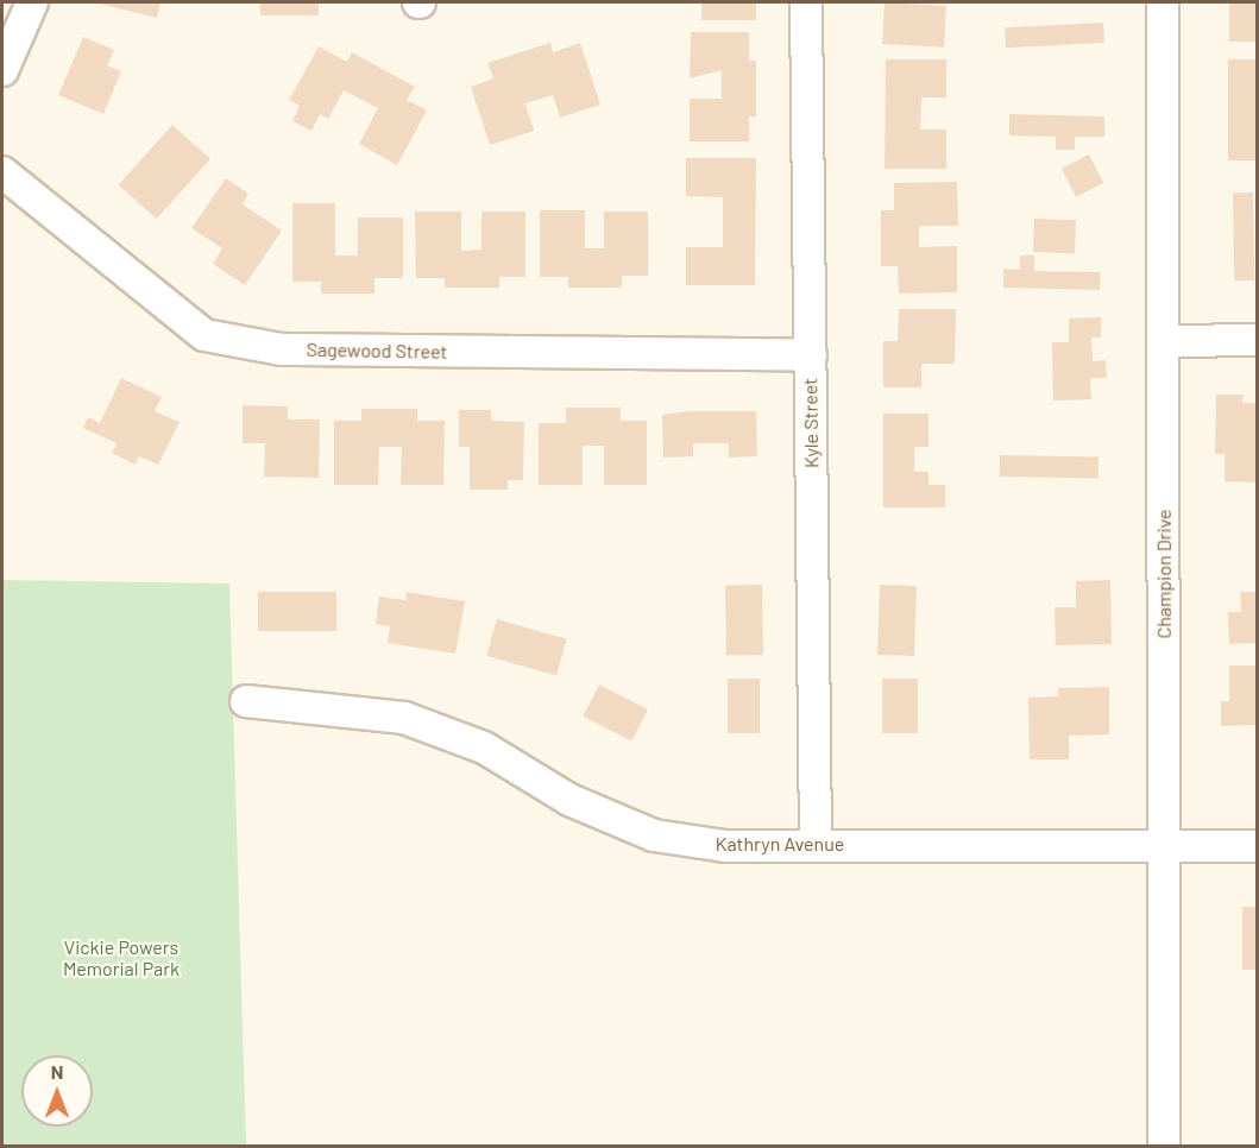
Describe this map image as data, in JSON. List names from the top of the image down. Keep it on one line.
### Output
{"streets":{"street":["Sagewood Street","Kyle Street","Champion Drive","Kathryn Avenue"]},"crossings":[["Sagewood Street","Kyle Street"],["Kyle Street","Kathryn Avenue"],["Champion Drive","Kathryn Avenue"]],"parks":["Vickie Powers Memorial Park"],"north":"top"}
